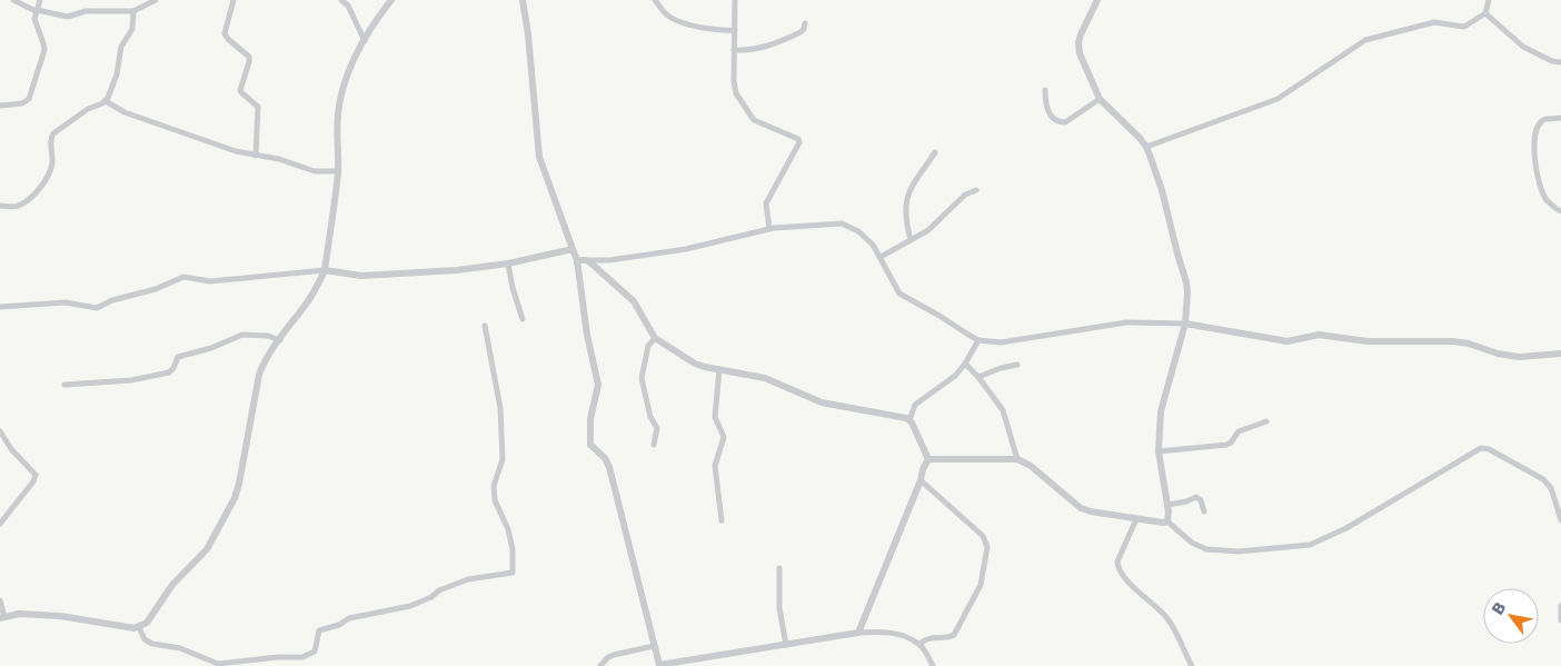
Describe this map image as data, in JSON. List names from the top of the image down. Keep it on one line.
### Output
{"north":"top left"}
